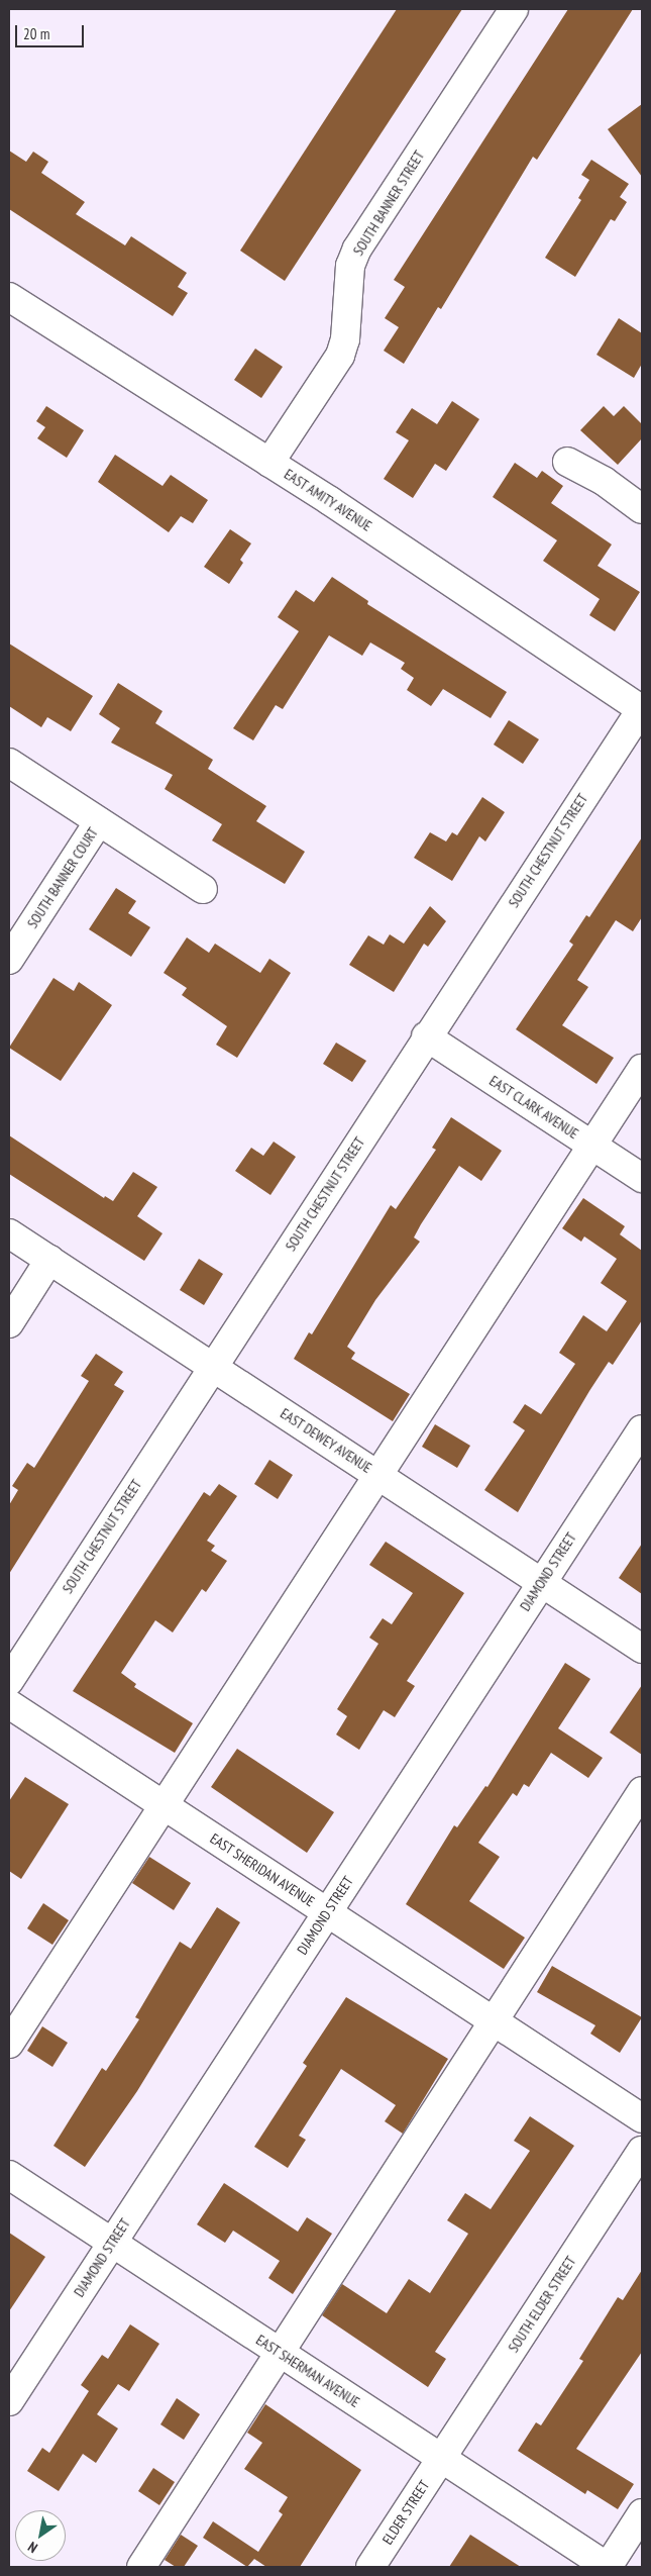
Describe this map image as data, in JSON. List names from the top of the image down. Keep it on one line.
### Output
{"streets":{"street":["SOUTH BANNER STREET","EAST AMITY AVENUE","SOUTH CHESTNUT STREET","SOUTH BANNER COURT","EAST CLARK AVENUE","EAST DEWEY AVENUE","DIAMOND STREET","EAST SHERIDAN AVENUE","SOUTH ELDER STREET","EAST SHERMAN AVENUE","ELDER STREET"]},"crossings":[["SOUTH BANNER STREET","EAST AMITY AVENUE"],["EAST AMITY AVENUE","SOUTH CHESTNUT STREET"],["SOUTH CHESTNUT STREET","EAST CLARK AVENUE"],["SOUTH CHESTNUT STREET","EAST DEWEY AVENUE"],["EAST DEWEY AVENUE","DIAMOND STREET"],["DIAMOND STREET","EAST SHERIDAN AVENUE"],["DIAMOND STREET","EAST SHERMAN AVENUE"],["SOUTH ELDER STREET","EAST SHERMAN AVENUE"],["SOUTH ELDER STREET","ELDER STREET"],["EAST SHERMAN AVENUE","ELDER STREET"]],"scale_bar":"20 m","north":"bottom left"}
